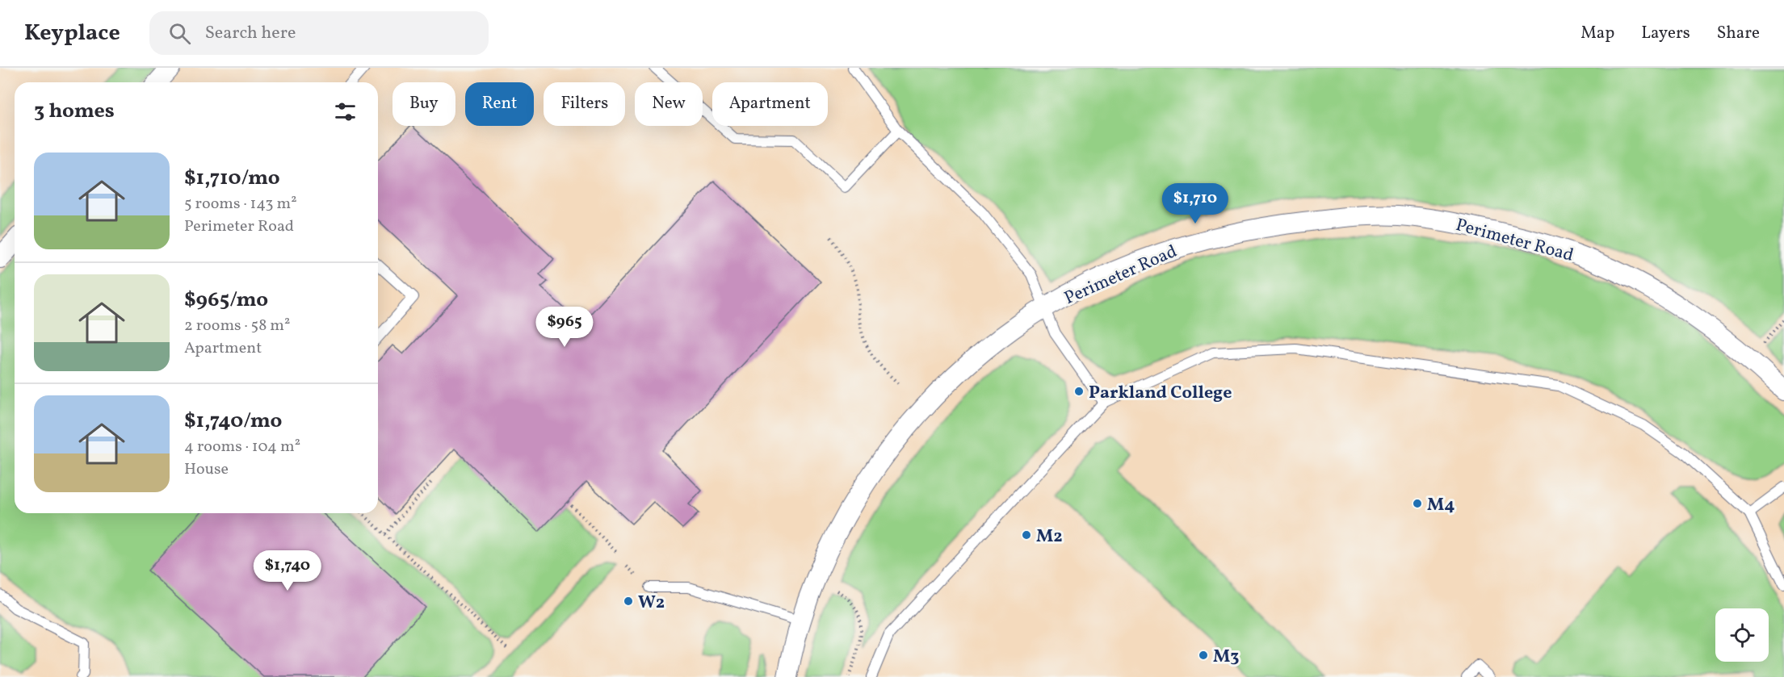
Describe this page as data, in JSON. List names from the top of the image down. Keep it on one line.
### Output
{"streets":{"street":["Perimeter Road"]},"places":["Parkland College","M4","M2","W2","M3"],"page":{"header":"Keyplace","search":"Search here","nav":["Map","Layers","Share"],"chip":["Buy","Rent","Filters","New","Apartment"],"heading":"3 homes","list":[{"name":"$1,710/mo","note":"5 rooms · 143 m² · Perimeter Road"},{"name":"$965/mo","note":"2 rooms · 58 m² · Apartment"},{"name":"$1,740/mo","note":"4 rooms · 104 m² · House"}],"price":["$1,710","$965","$1,740"]}}
